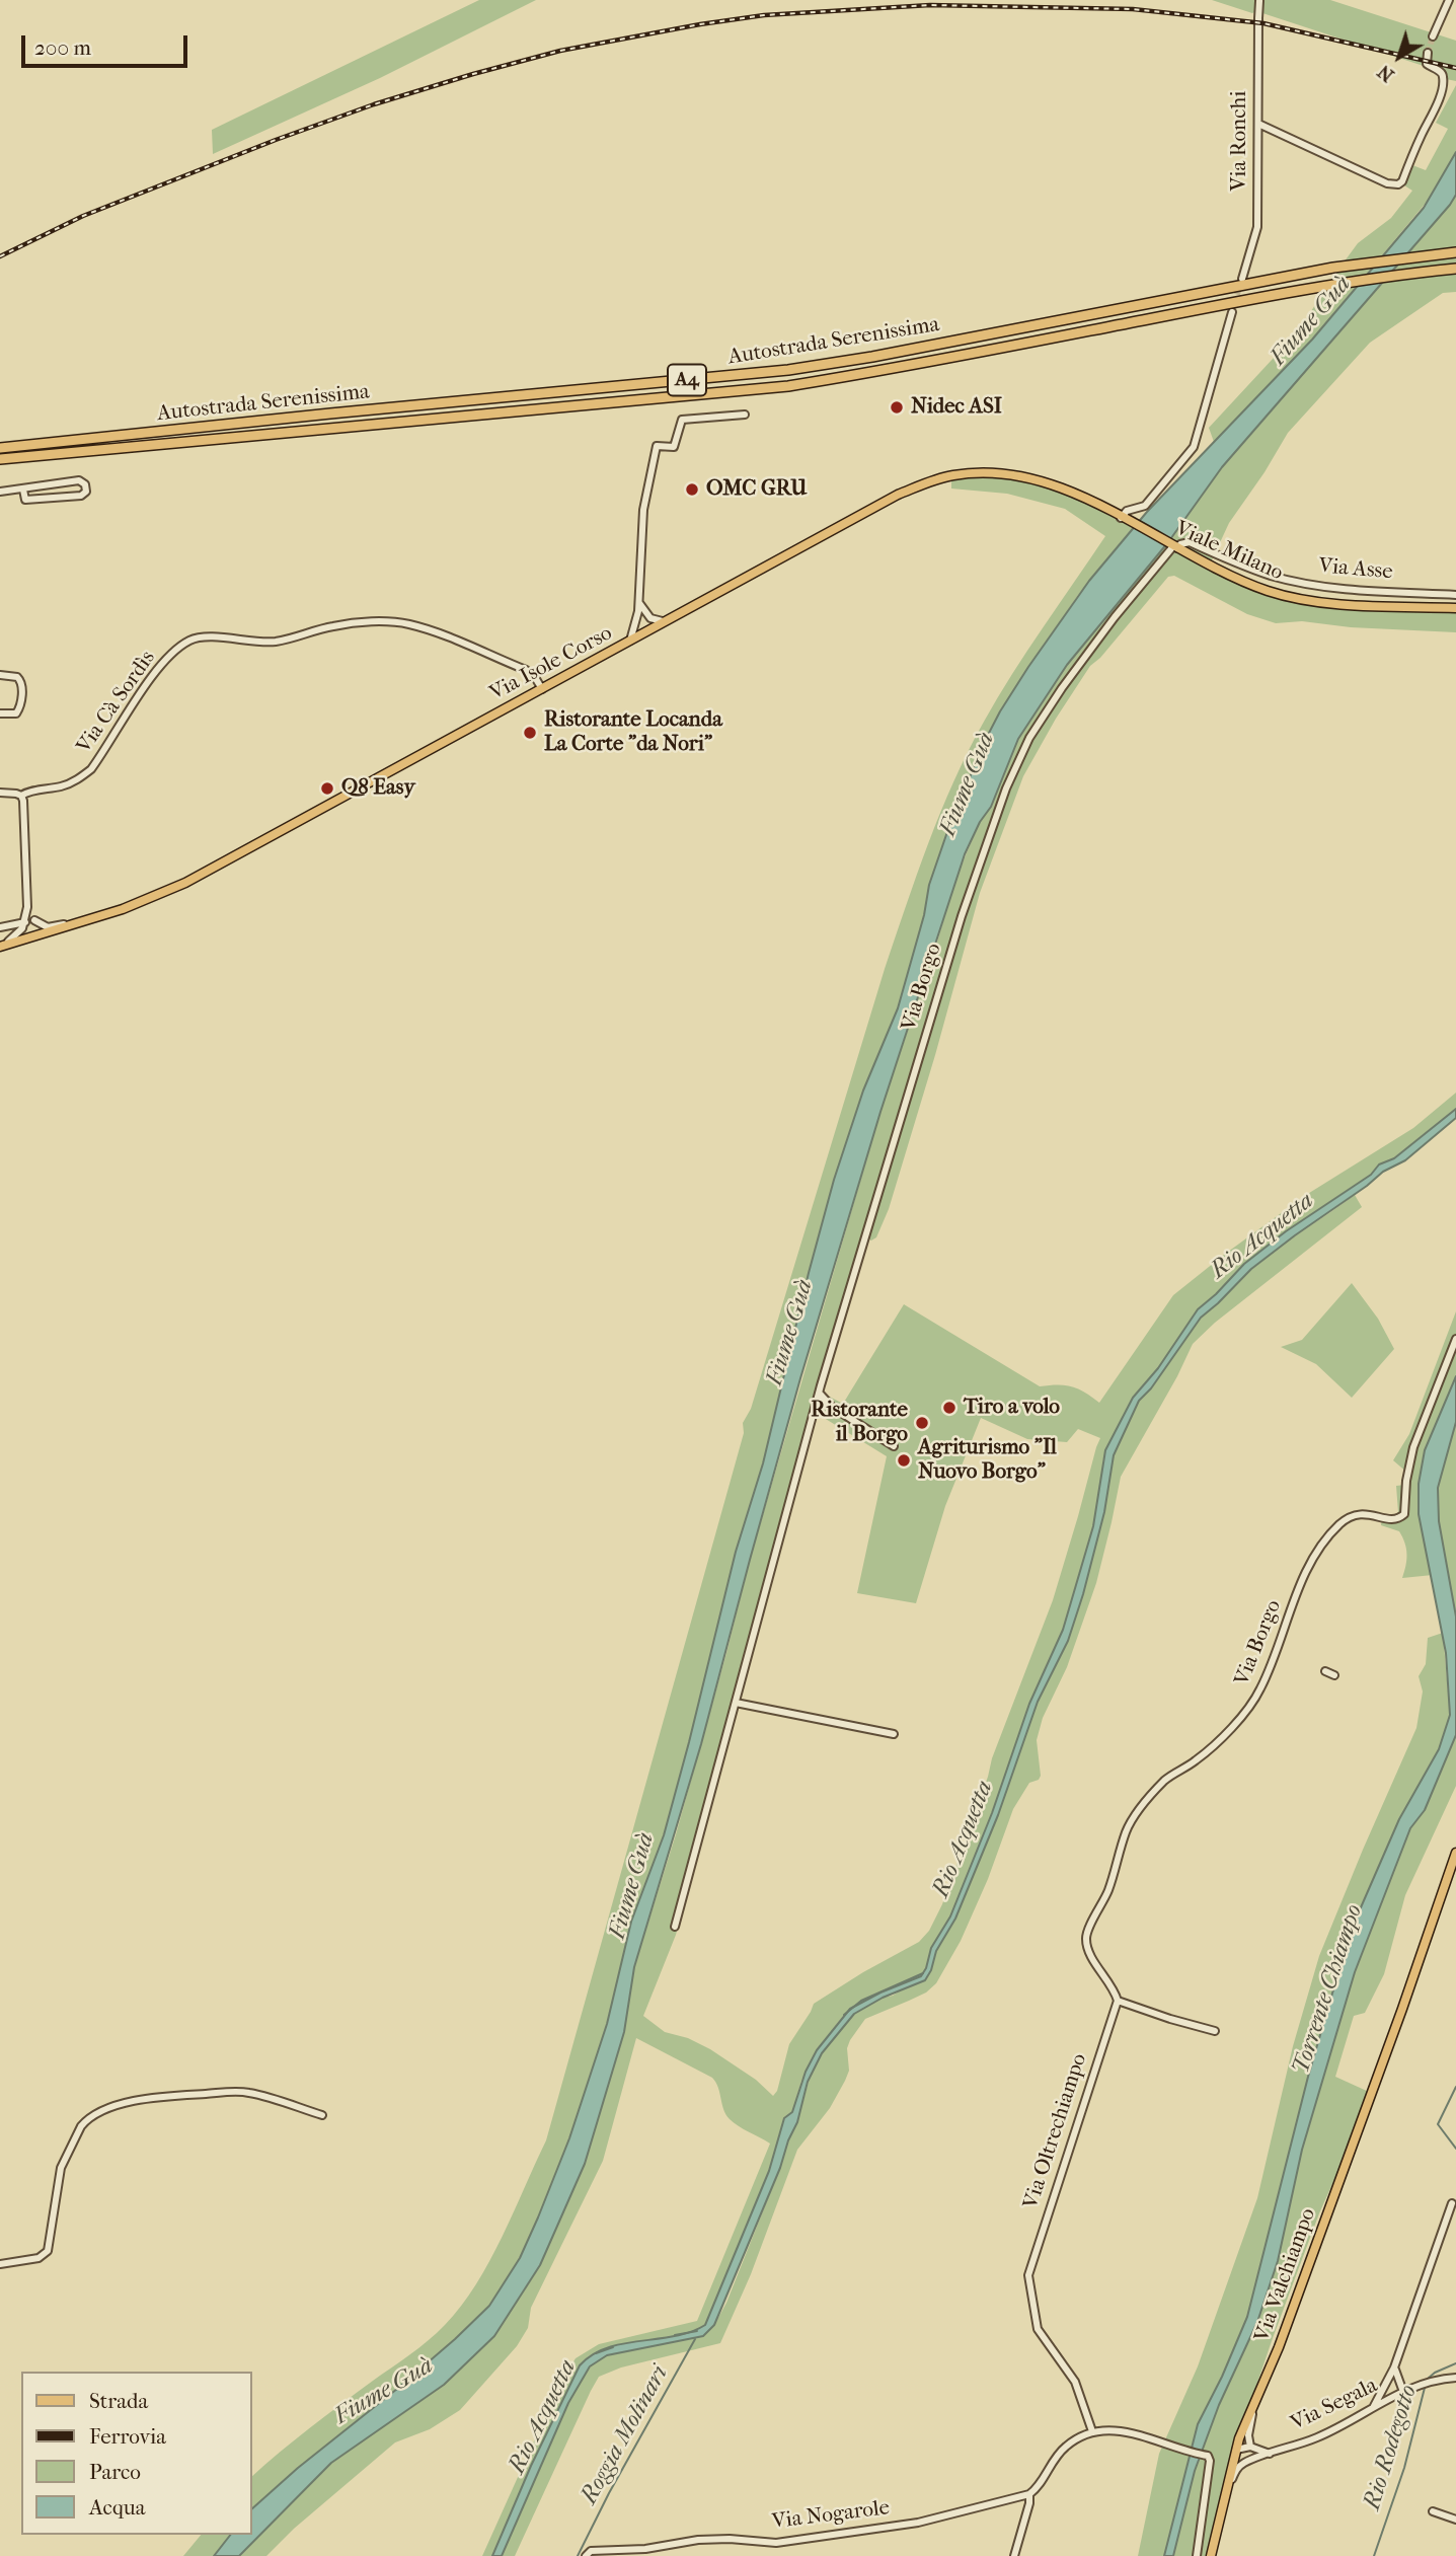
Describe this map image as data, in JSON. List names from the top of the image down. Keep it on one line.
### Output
{"streets":{"highway":["Autostrada Serenissima","A4"],"main road":["Viale Milano","Via Isole Corso","Via Valchiampo"],"street":["Via Ronchi","Via Asse","Via Cà Sordìs","Via Borgo","Via Oltrechiampo","Via Segala","Via Nogarole"]},"crossings":[["Viale Milano","Via Asse"],["Viale Milano","Via Isole Corso"],["Viale Milano","Via Borgo"],["Via Asse","Via Borgo"],["Via Isole Corso","Via Cà Sordìs"],["Via Borgo","Via Oltrechiampo"]],"water":["Fiume Guà","Rio Acquetta","Torrente Chiampo","Roggia Molinari","Rio Rodegotto"],"places":["Nidec ASI","OMC GRU","Ristorante Locanda La Corte \"da Nori\"","Q8 Easy","Tiro a volo","Ristorante il Borgo","Agriturismo \"Il Nuovo Borgo\""],"legend":["Strada","Ferrovia","Parco","Acqua"],"scale_bar":"200 m","north":"bottom left"}
